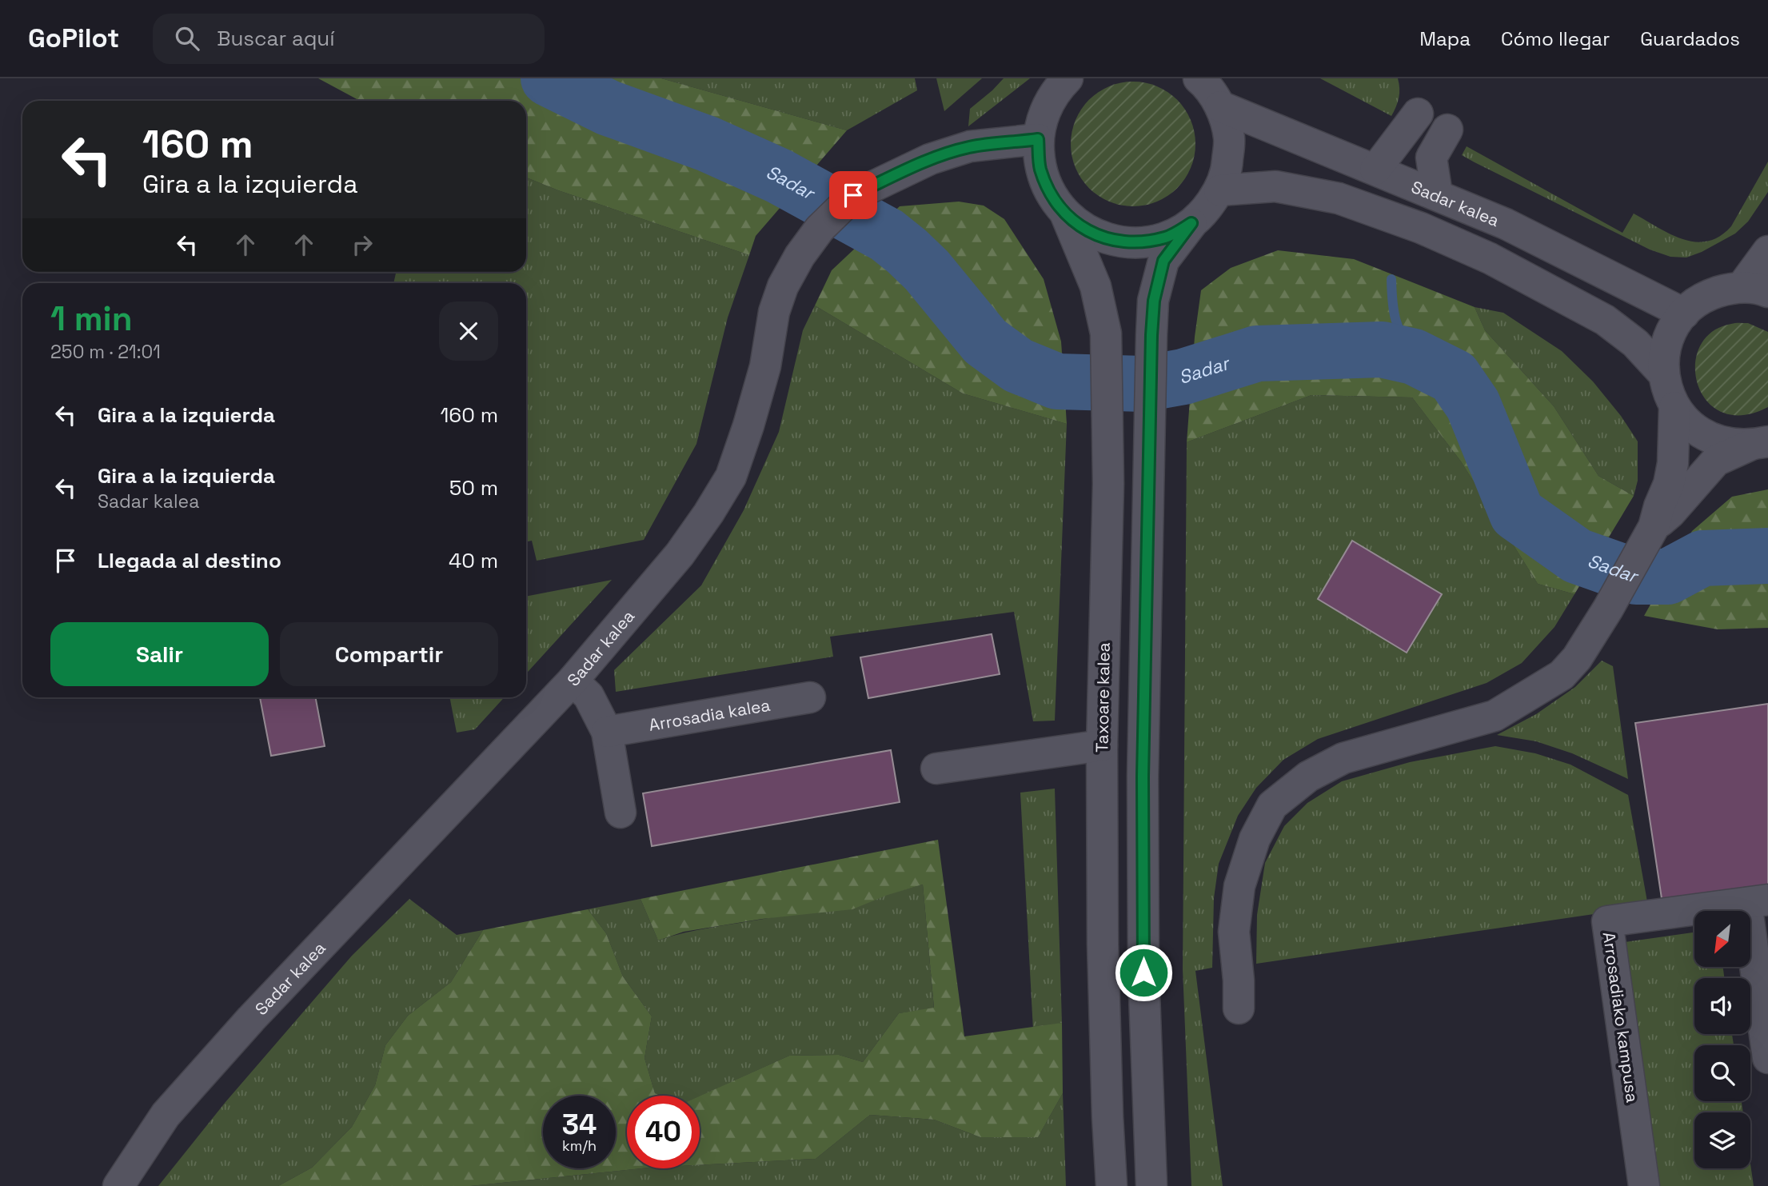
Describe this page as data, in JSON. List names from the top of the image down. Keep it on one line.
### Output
{"streets":{"street":["Sadar kalea","Taxoare kalea","Arrosadia kalea","Arrosadiako kampusa"]},"water":["Sadar"],"north":"bottom left","page":{"header":"GoPilot","search":"Buscar aquí","nav":["Mapa","Cómo llegar","Guardados"],"turn":["160 m","Gira a la izquierda"],"heading":["1 min","250 m · 21:01"],"list":[{"name":"Gira a la izquierda","value":"160 m"},{"name":"Gira a la izquierda","note":"Sadar kalea","value":"50 m"},{"name":"Llegada al destino","value":"40 m"}],"buttons":["Salir","Compartir"],"speed":"34 km/h","limit":"40"}}
